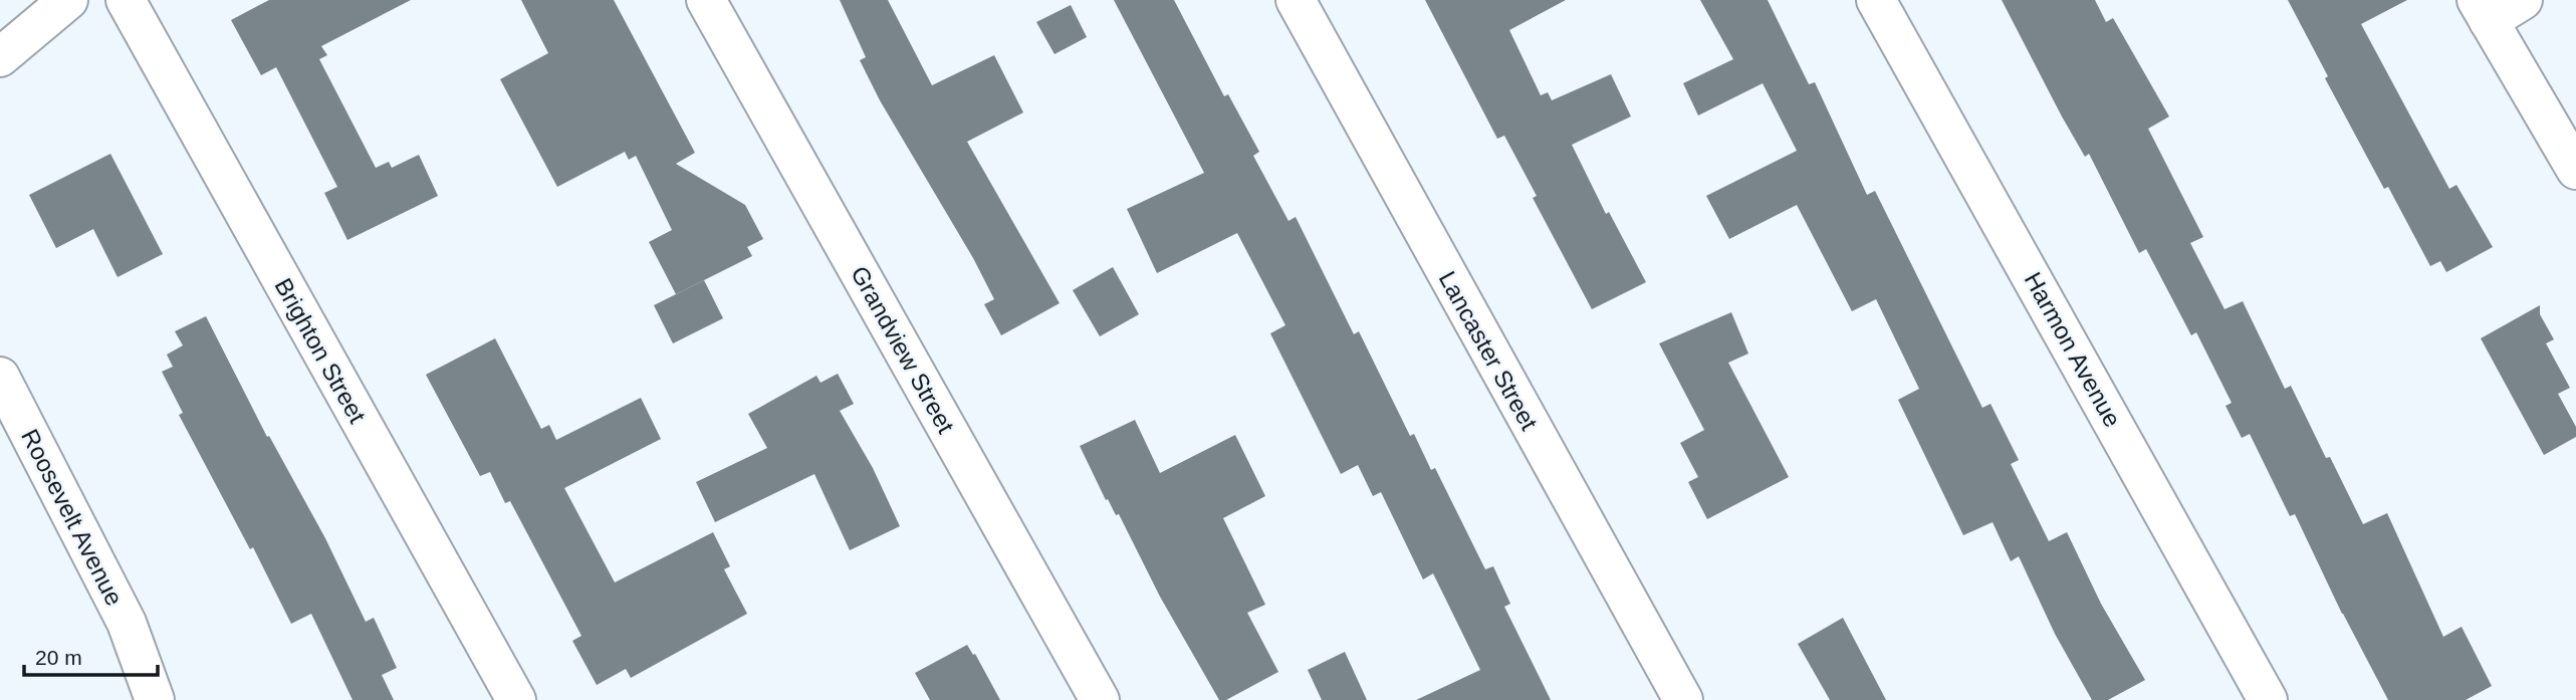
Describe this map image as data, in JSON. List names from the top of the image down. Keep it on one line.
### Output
{"streets":{"street":["Grandview Street","Harmon Avenue","Brighton Street","Lancaster Street","Roosevelt Avenue"]},"scale_bar":"20 m"}
